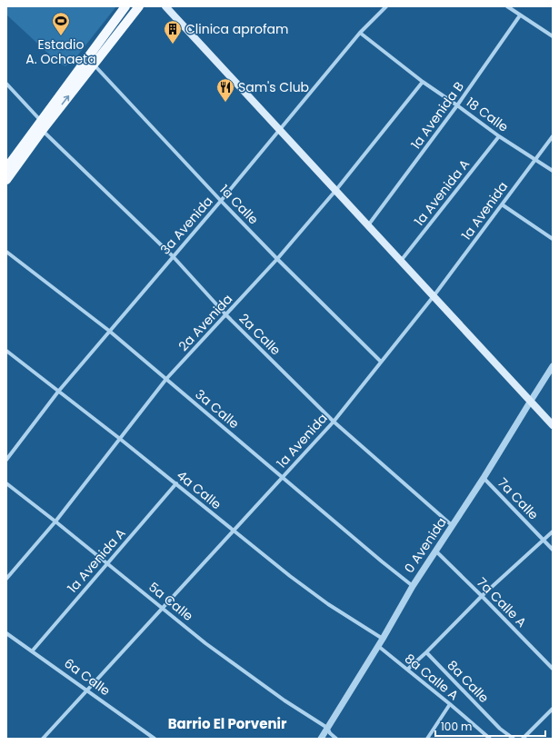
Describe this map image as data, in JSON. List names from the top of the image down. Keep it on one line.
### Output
{"streets":{"street":["18 Calle","1a Avenida B","1a Avenida A","1a Calle","1a Avenida","3a Avenida","2a Avenida","2a Calle","3a Calle","4a Calle","7a Calle","0 Avenida","5a Calle","7a Calle A","6a Calle","8a Calle A","8a Calle"]},"crossings":[["18 Calle","1a Avenida B"],["18 Calle","1a Avenida A"],["18 Calle","1a Avenida"],["18 Calle","3a Avenida"],["18 Calle","2a Avenida"],["1a Avenida A","4a Calle"],["1a Avenida A","5a Calle"],["1a Avenida A","6a Calle"],["1a Calle","1a Avenida"],["1a Calle","3a Avenida"],["1a Calle","2a Avenida"],["1a Avenida","2a Calle"],["1a Avenida","3a Calle"],["1a Avenida","4a Calle"],["1a Avenida","5a Calle"],["1a Avenida","6a Calle"],["3a Avenida","2a Calle"],["3a Avenida","3a Calle"],["3a Avenida","4a Calle"],["2a Avenida","2a Calle"],["2a Avenida","3a Calle"],["2a Avenida","4a Calle"],["2a Avenida","5a Calle"],["2a Calle","0 Avenida"],["3a Calle","0 Avenida"],["4a Calle","0 Avenida"],["7a Calle","0 Avenida"],["0 Avenida","5a Calle"],["0 Avenida","7a Calle A"],["0 Avenida","8a Calle A"]],"districts":["Barrio El Porvenir"],"places":{"sports":["Estadio A. Ochaeta"],"building":["Clinica aprofam"],"restaurant":["Sam's Club"]},"scale_bar":"100 m"}
